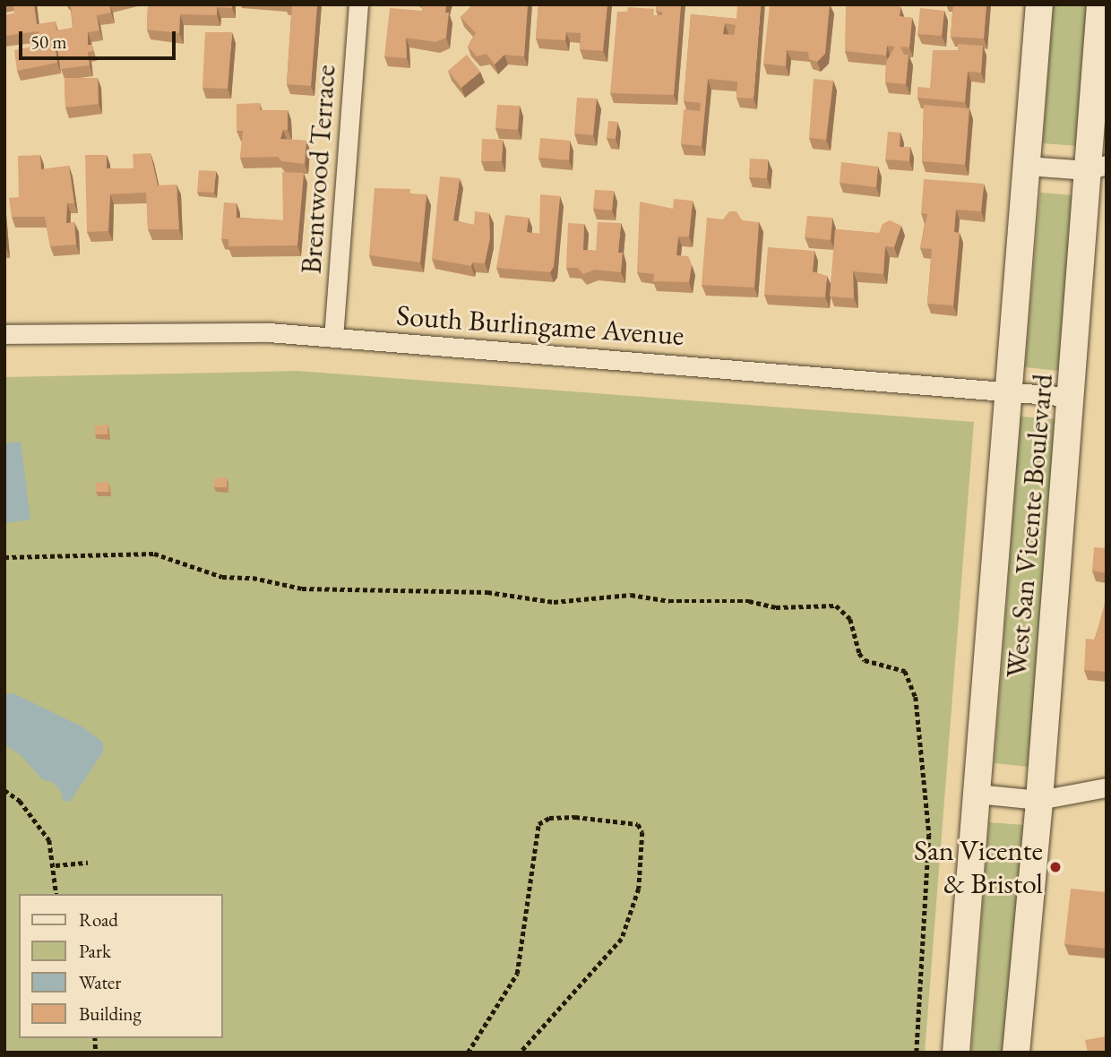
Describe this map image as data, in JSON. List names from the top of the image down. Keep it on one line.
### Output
{"streets":{"main road":["West San Vicente Boulevard"],"street":["Brentwood Terrace","South Burlingame Avenue"]},"crossings":[["Brentwood Terrace","South Burlingame Avenue"],["South Burlingame Avenue","West San Vicente Boulevard"]],"places":["San Vicente & Bristol"],"legend":["Road","Park","Water","Building"],"scale_bar":"50 m"}
